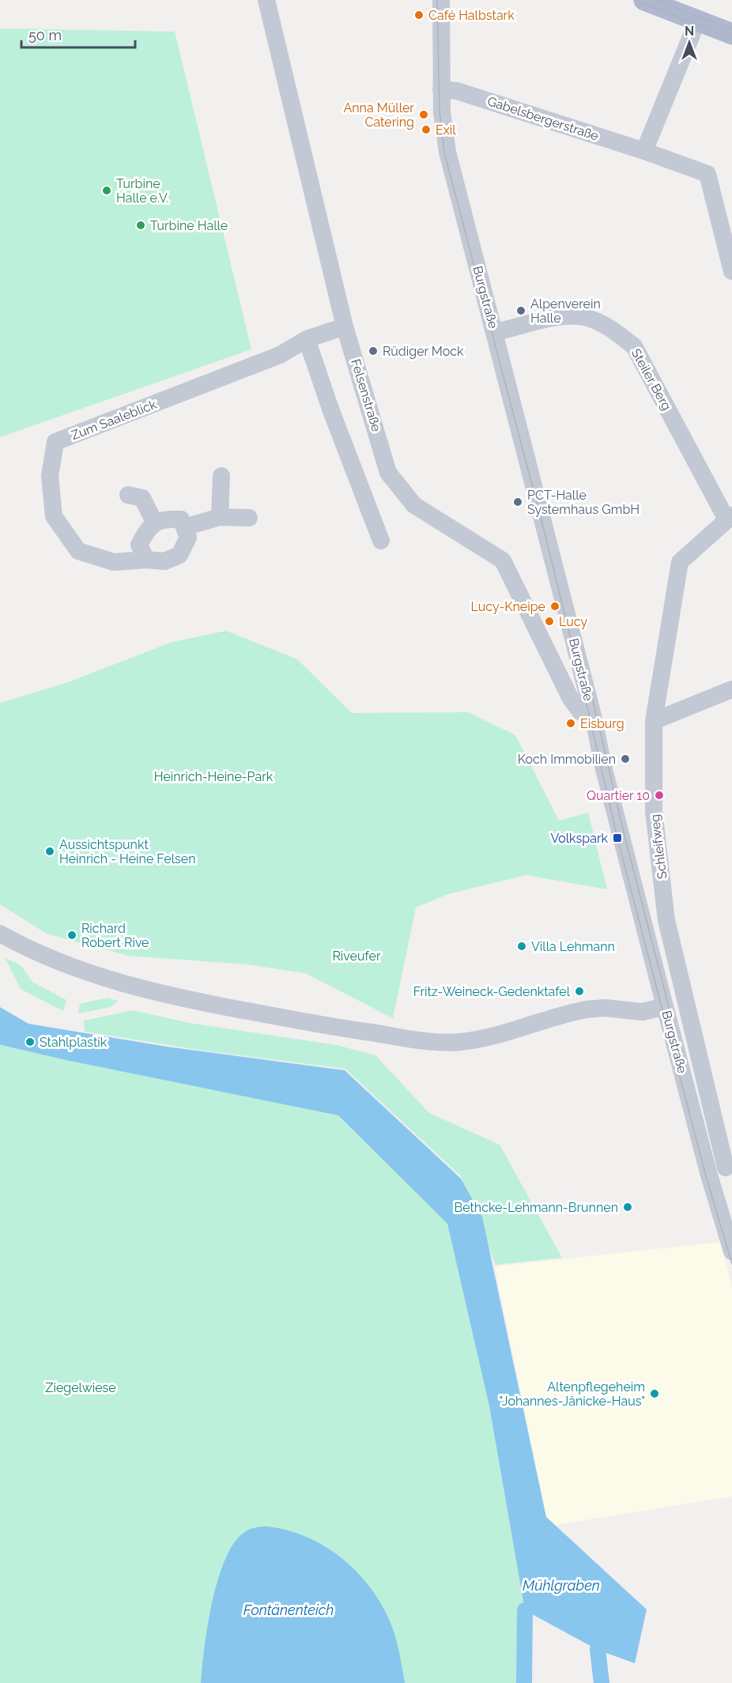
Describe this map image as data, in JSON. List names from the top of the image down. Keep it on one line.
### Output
{"streets":{"street":["Gabelsbergerstraße","Burgstraße","Steiler Berg","Felsenstraße","Zum Saaleblick","Schleifweg"]},"crossings":[["Gabelsbergerstraße","Burgstraße"],["Burgstraße","Steiler Berg"],["Burgstraße","Felsenstraße"],["Steiler Berg","Schleifweg"],["Felsenstraße","Zum Saaleblick"]],"water":["Mühlgraben","Fontänenteich"],"parks":["Heinrich-Heine-Park","Riveufer","Ziegelwiese"],"places":{"other":["Café Halbstark","Anna Müller Catering","Exil","Turbine Halle e.V.","Turbine Halle","Alpenverein Halle","Rüdiger Mock","PCT-Halle Systemhaus GmbH","Lucy-Kneipe","Lucy","Eisburg","Koch Immobilien","Quartier 10","Aussichtspunkt Heinrich - Heine Felsen","Richard Robert Rive","Villa Lehmann","Fritz-Weineck-Gedenktafel","Stahlplastik","Bethcke-Lehmann-Brunnen","Altenpflegeheim \"Johannes-Jänicke-Haus\""],"transit":["Volkspark"]},"scale_bar":"50 m","north":"top"}
